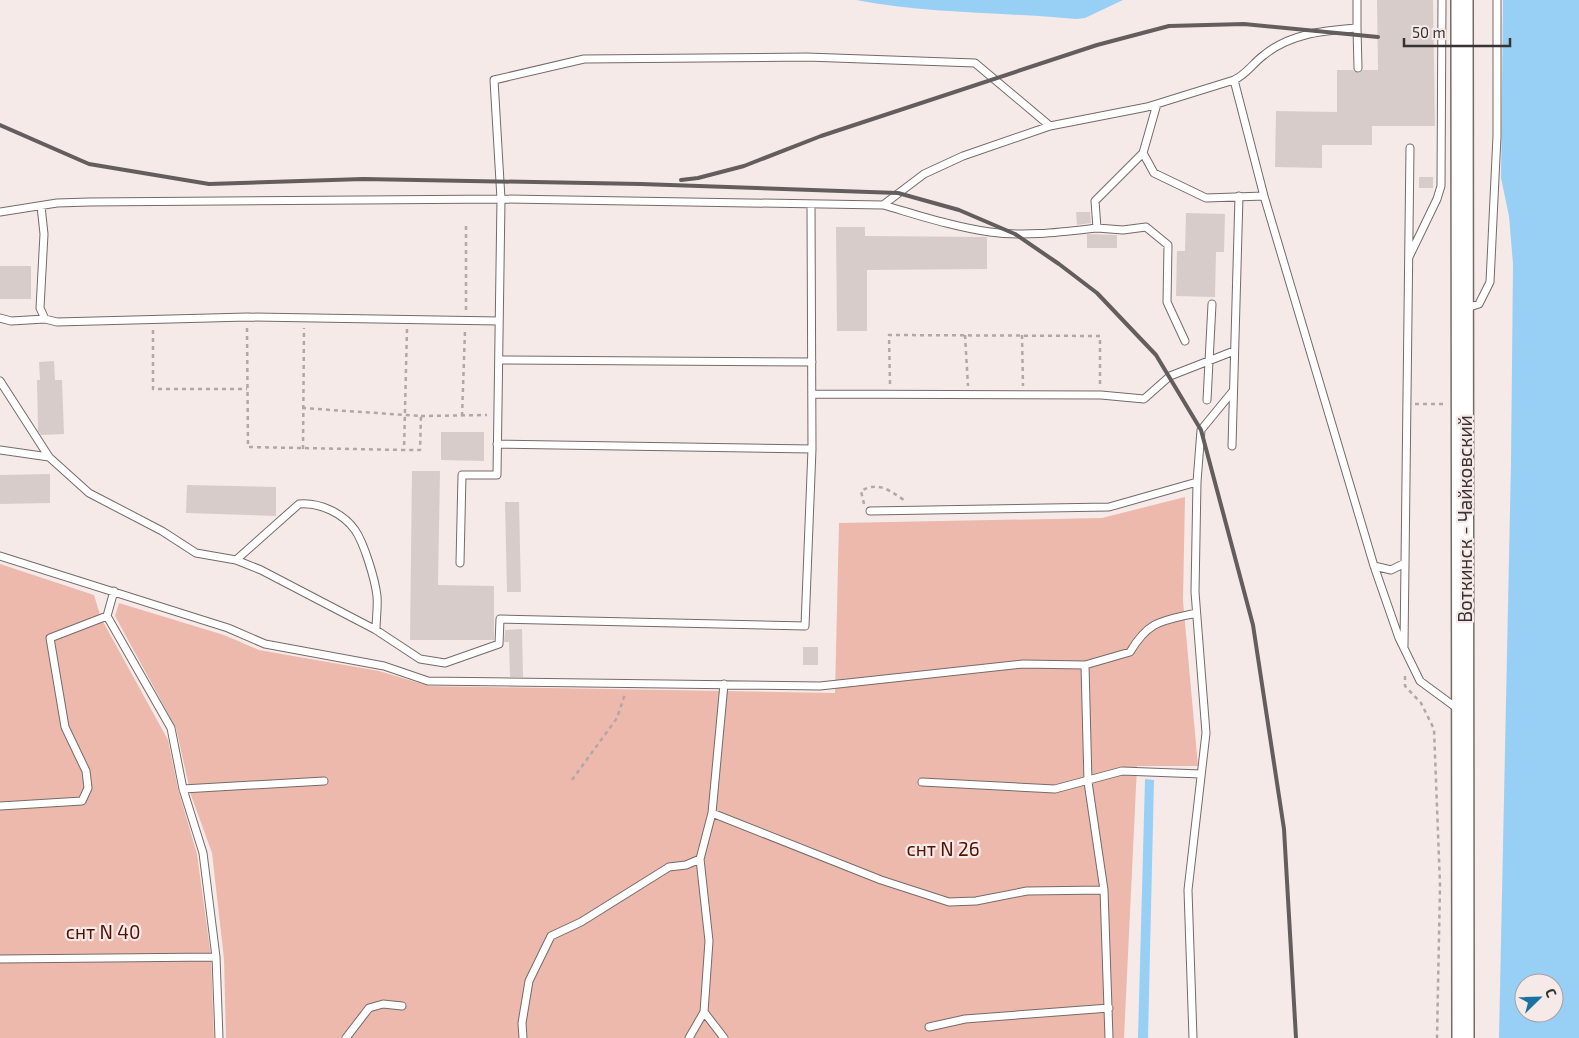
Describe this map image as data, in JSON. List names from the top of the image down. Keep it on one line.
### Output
{"streets":{"main road":["Воткинск - Чайковский"]},"parks":["снт N 26","снт N 40"],"scale_bar":"50 m","north":"top right"}
